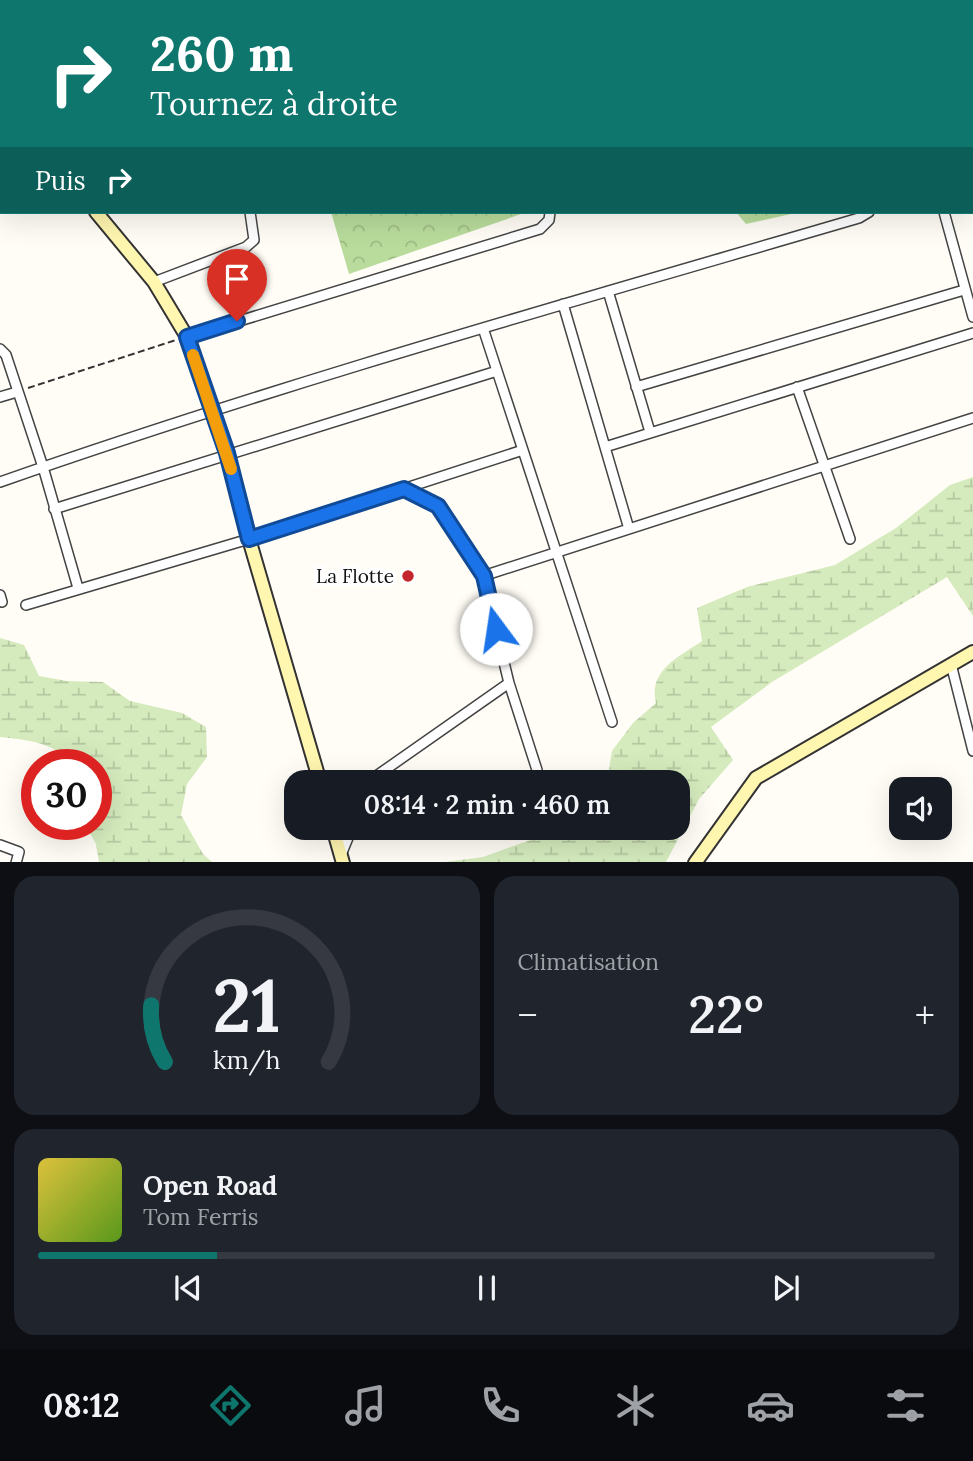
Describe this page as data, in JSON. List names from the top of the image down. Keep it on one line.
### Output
{"places":["La Flotte"],"page":{"turn":["260 m","Tournez à droite"],"then":"Puis","limit":"30","trip":"08:14 · 2 min · 460 m","tile":"Climatisation","heat":["−","22°","+"],"song":["Open Road","Tom Ferris"],"tabs":"08:12","gauge":["21","km/h"]}}
